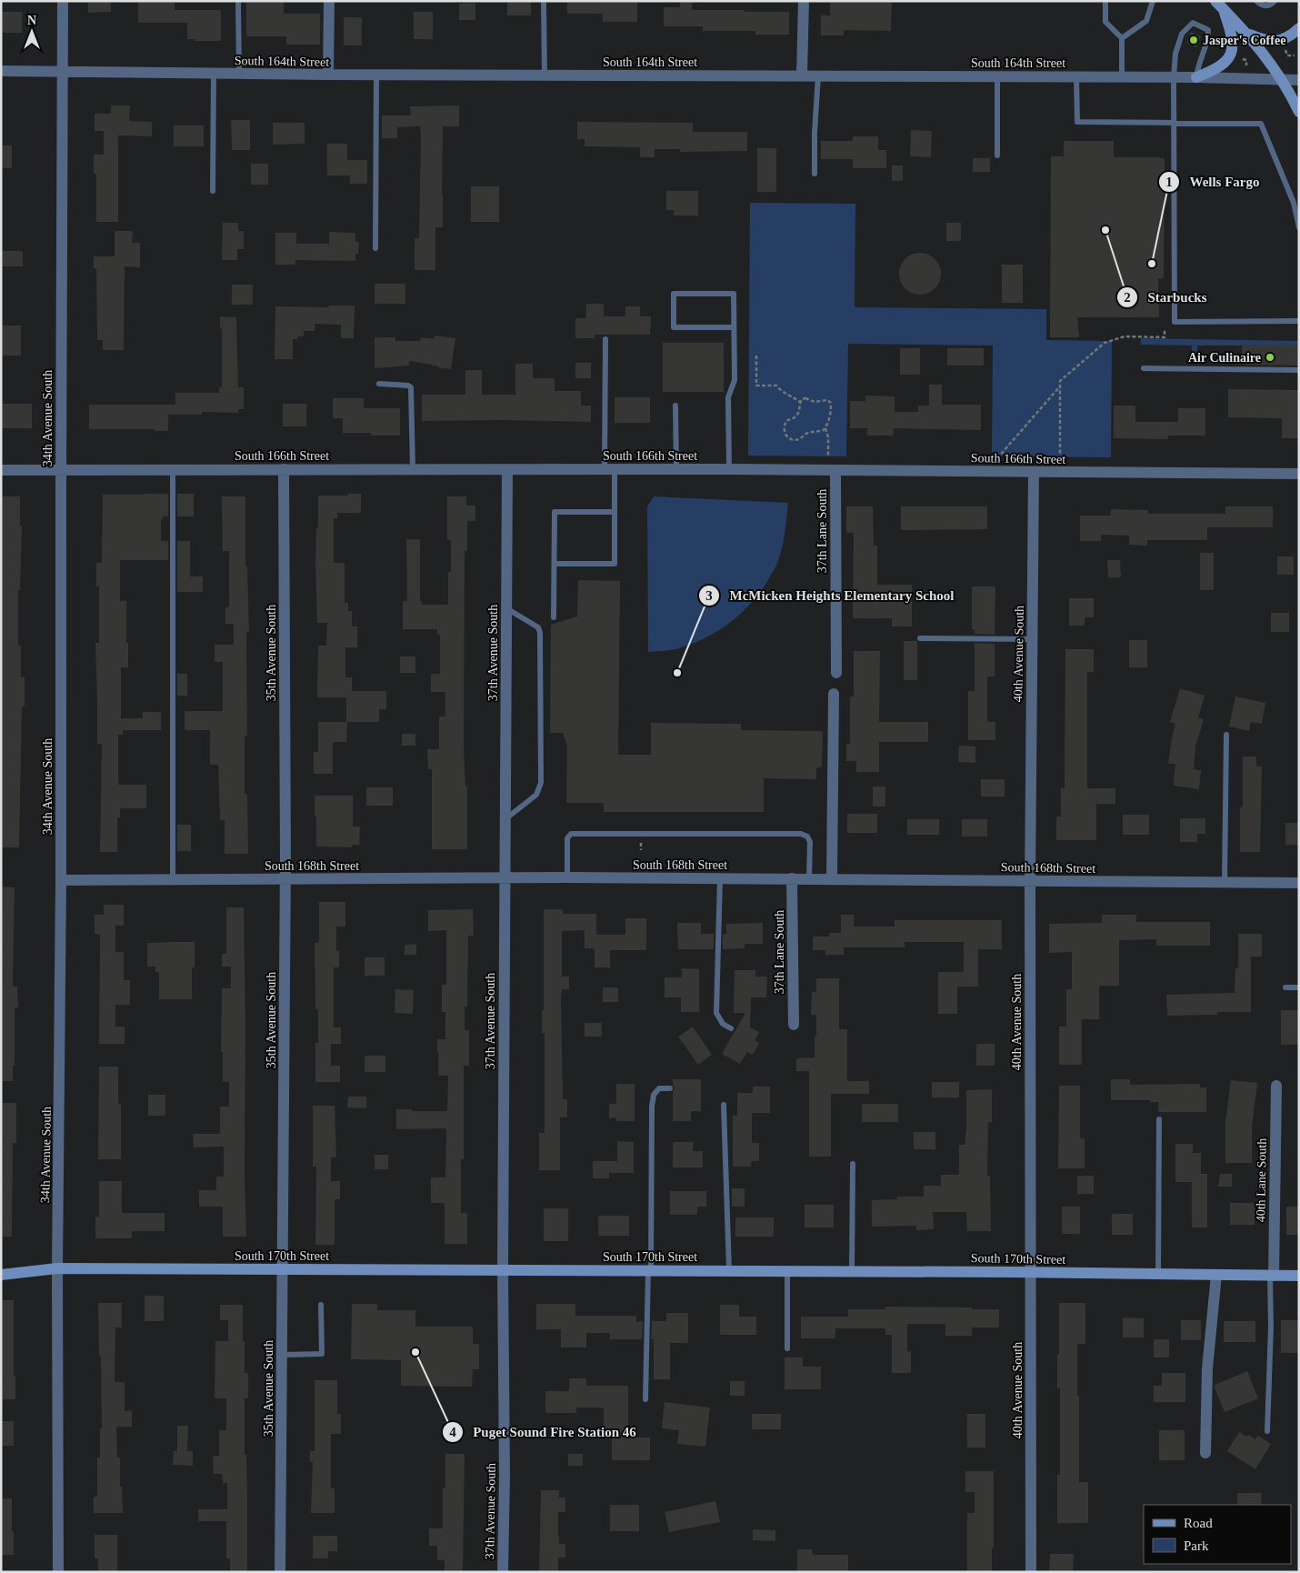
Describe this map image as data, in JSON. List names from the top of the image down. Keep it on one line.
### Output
{"streets":{"street":["South 164th Street","34th Avenue South","South 166th Street","37th Lane South","35th Avenue South","37th Avenue South","40th Avenue South","South 168th Street","40th Lane South","South 170th Street"]},"crossings":[["South 164th Street","34th Avenue South"],["34th Avenue South","South 166th Street"],["34th Avenue South","South 168th Street"],["34th Avenue South","South 170th Street"],["South 166th Street","37th Lane South"],["South 166th Street","35th Avenue South"],["South 166th Street","37th Avenue South"],["South 166th Street","40th Avenue South"],["37th Lane South","South 168th Street"],["35th Avenue South","South 168th Street"],["35th Avenue South","South 170th Street"],["37th Avenue South","South 168th Street"],["37th Avenue South","South 170th Street"],["40th Avenue South","South 168th Street"],["40th Avenue South","South 170th Street"],["40th Lane South","South 170th Street"]],"places":["Jasper's Coffee","Starbucks","Wells Fargo","Air Culinaire","McMicken Heights Elementary School","Puget Sound Fire Station 46"],"legend":["Road","Park"],"north":"top"}
